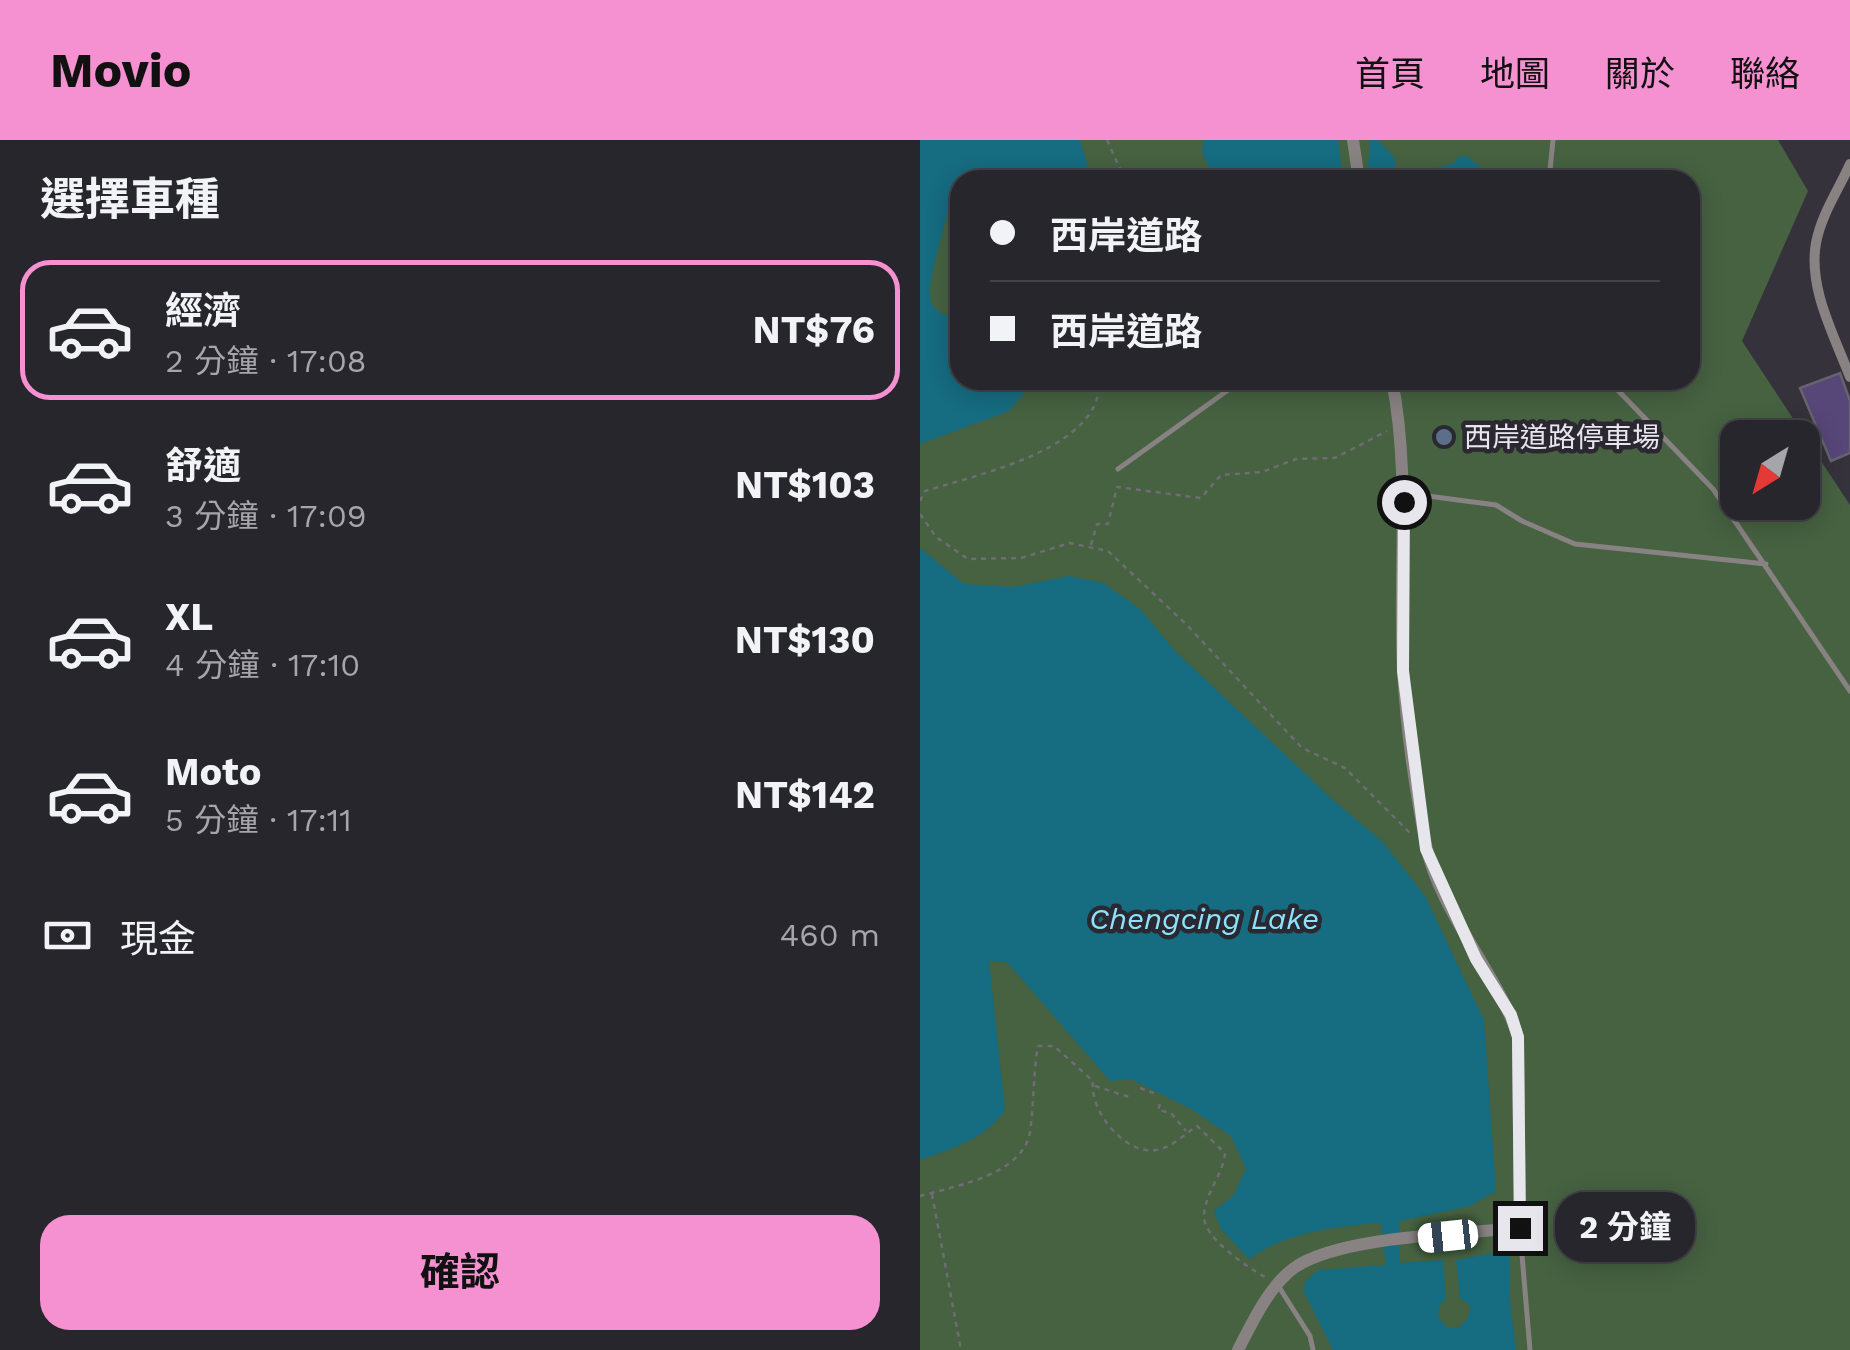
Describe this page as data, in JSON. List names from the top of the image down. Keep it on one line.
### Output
{"water":["Chengcing Lake"],"places":["西岸道路停車場"],"north":"bottom left","page":{"header":"Movio","nav":["首頁","地圖","關於","聯絡"],"heading":"選擇車種","banner":["西岸道路","西岸道路"],"list":[{"name":"經濟","note":"2 分鐘 · 17:08","value":"NT$76"},{"name":"舒適","note":"3 分鐘 · 17:09","value":"NT$103"},{"name":"XL","note":"4 分鐘 · 17:10","value":"NT$130"},{"name":"Moto","note":"5 分鐘 · 17:11","value":"NT$142"}],"pay":["現金","460 m"],"bubble":"2 分鐘","buttons":"確認"}}
